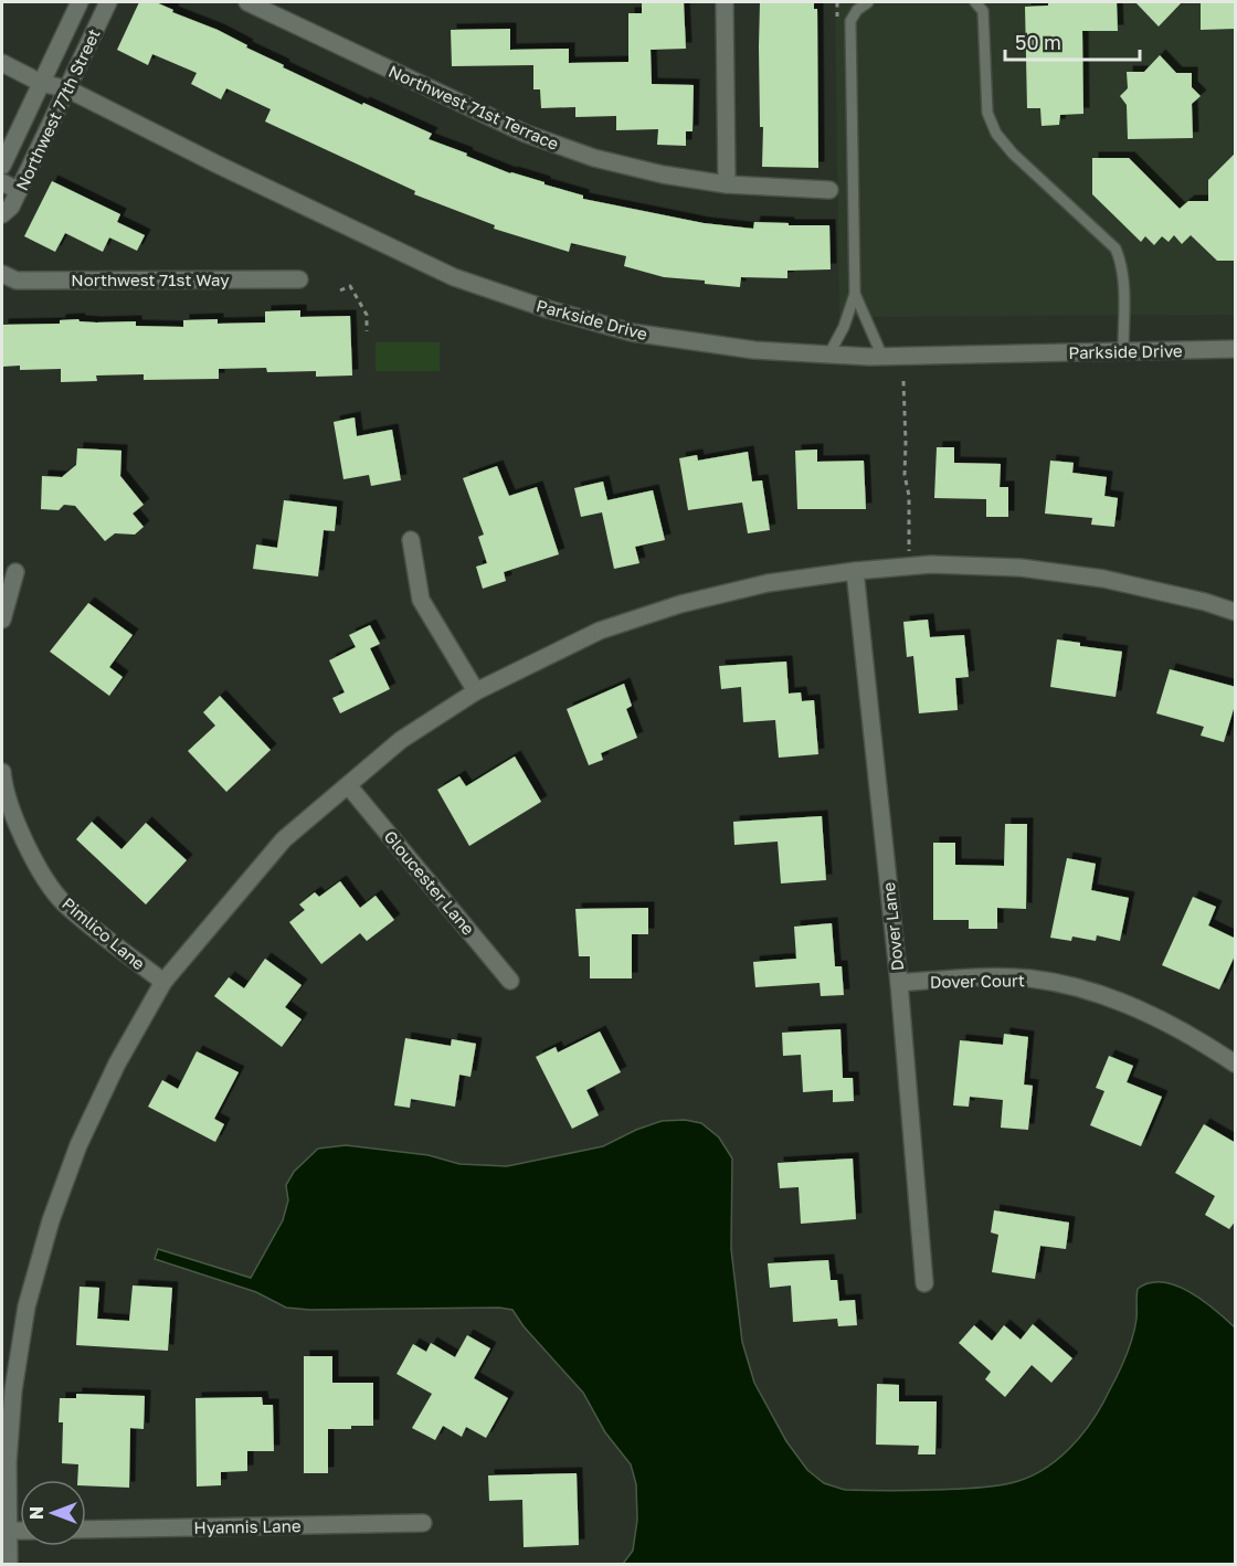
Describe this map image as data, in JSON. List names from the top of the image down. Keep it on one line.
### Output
{"streets":{"street":["Northwest 71st Terrace","Northwest 77th Street","Northwest 71st Way","Parkside Drive","Gloucester Lane","Dover Lane","Pimlico Lane","Dover Court","Hyannis Lane"]},"crossings":[["Northwest 77th Street","Parkside Drive"],["Dover Lane","Dover Court"]],"scale_bar":"50 m","north":"left"}
